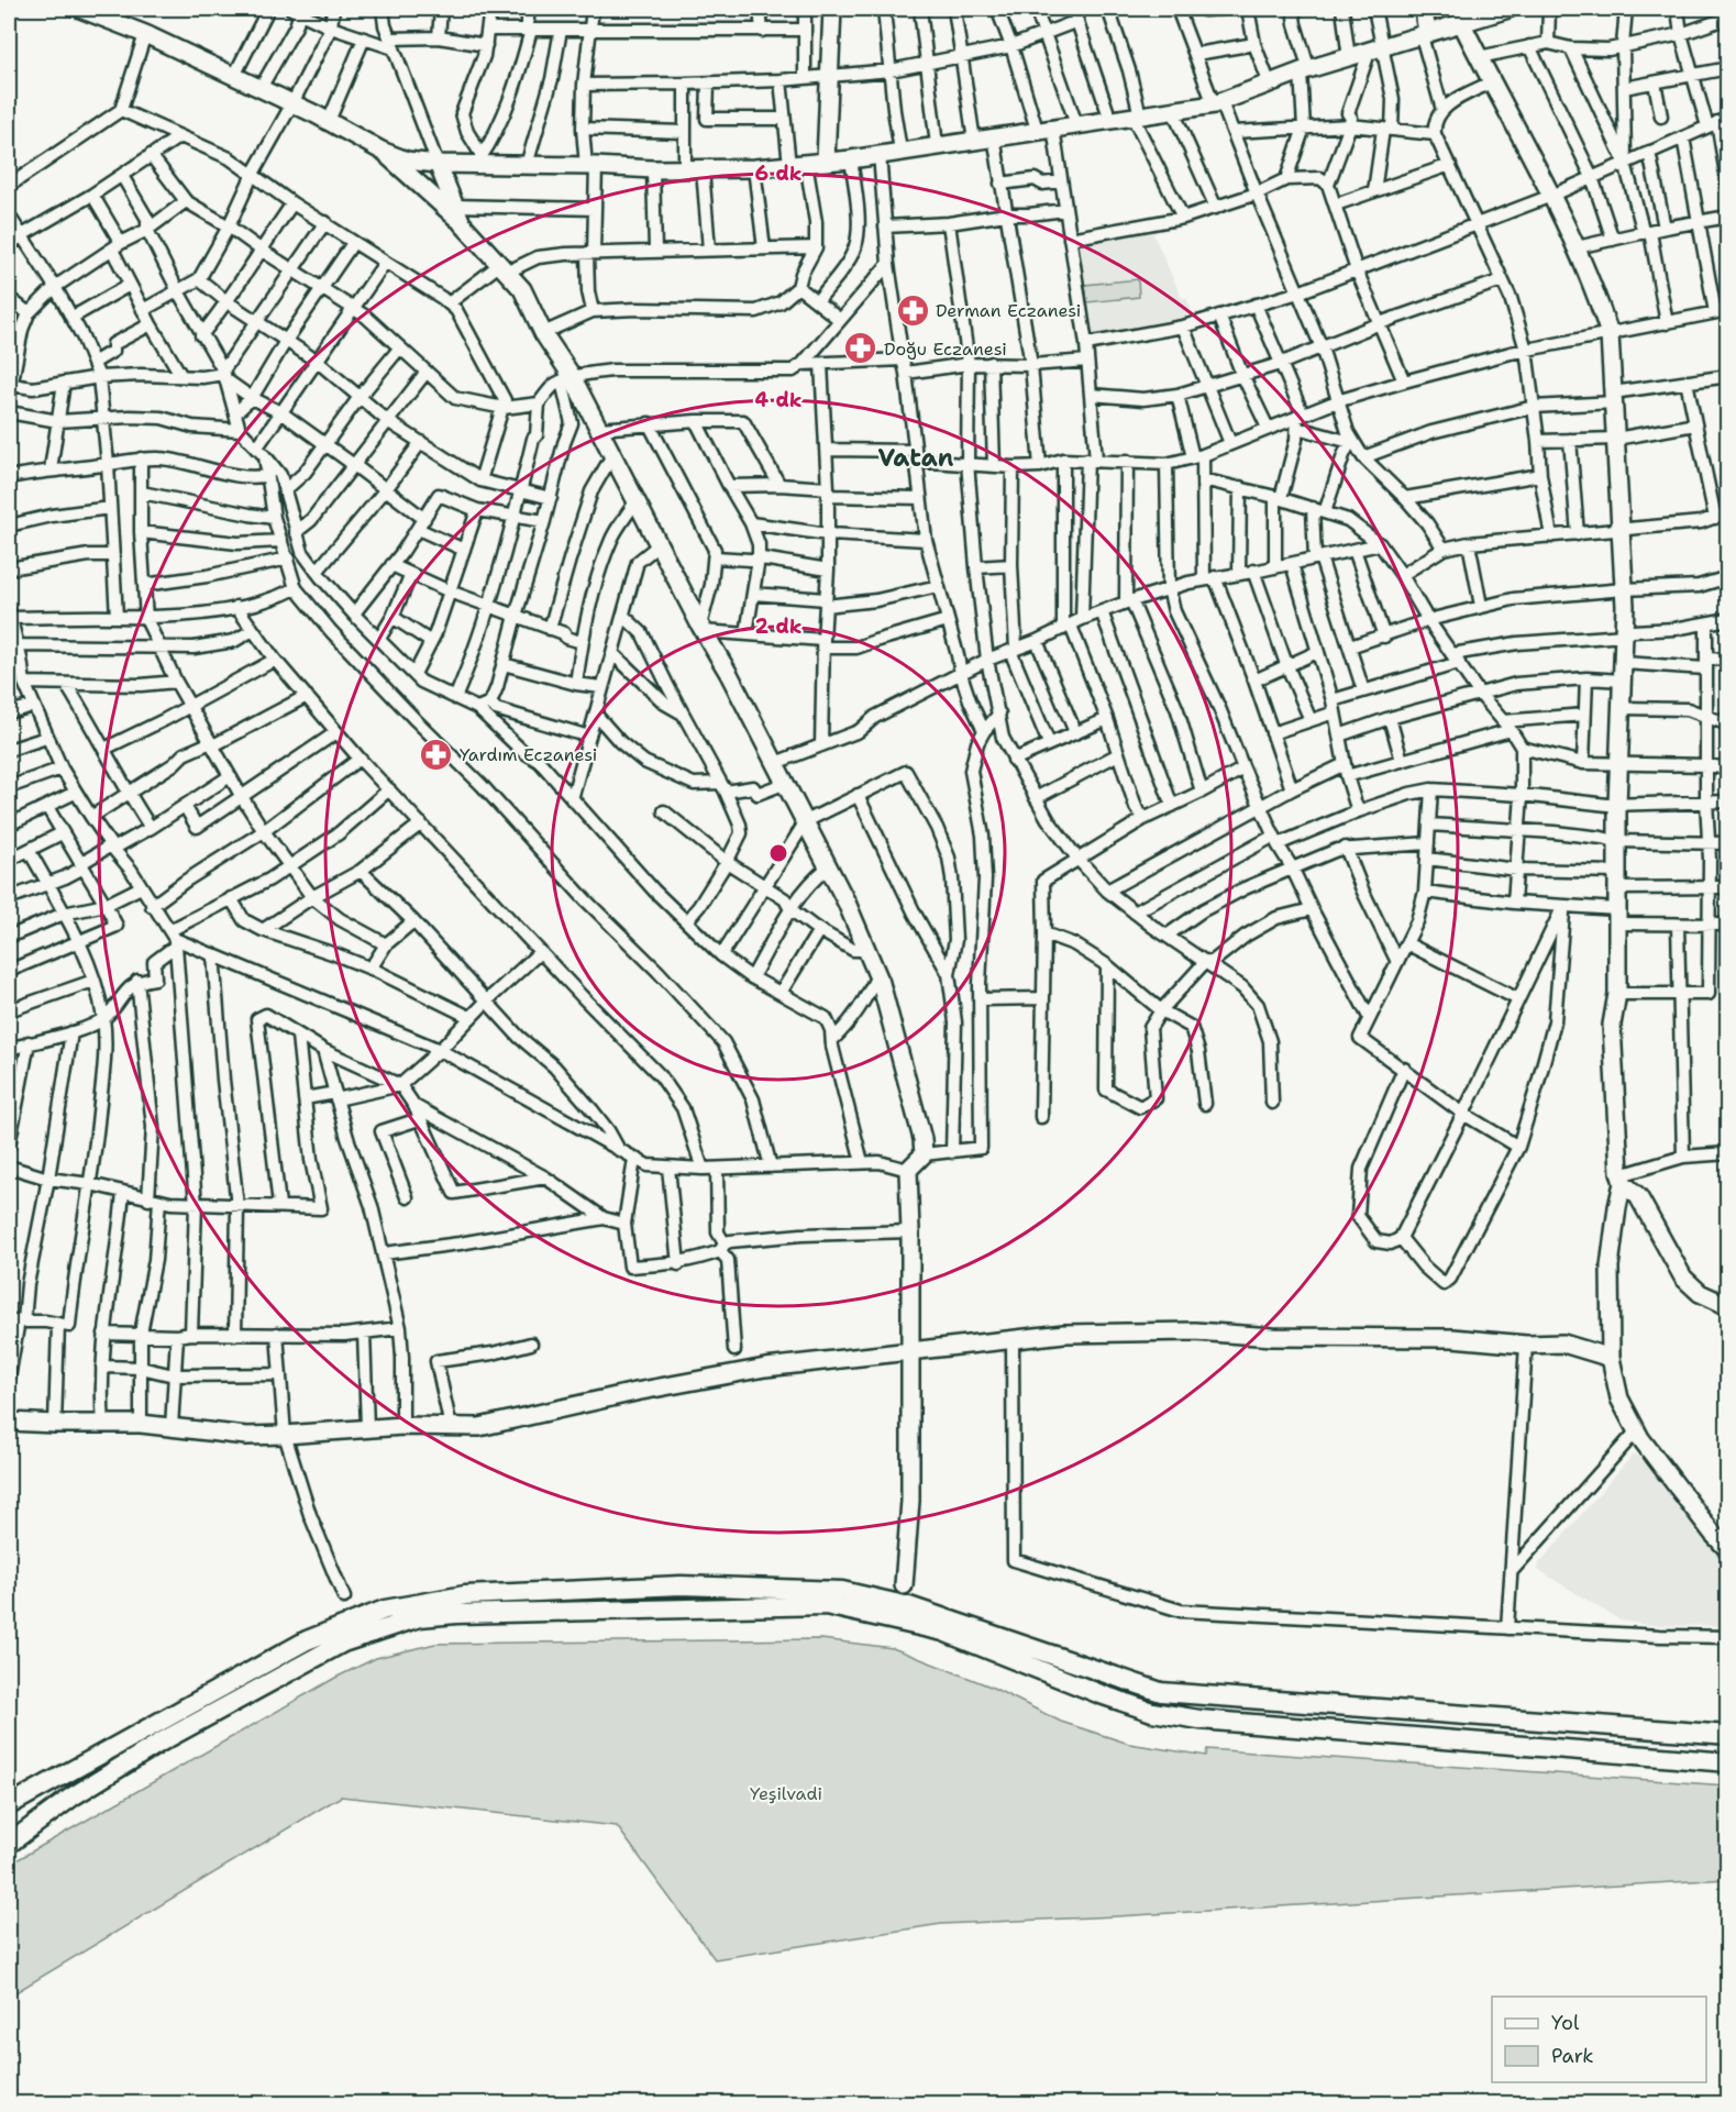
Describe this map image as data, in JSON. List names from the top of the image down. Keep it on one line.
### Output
{"districts":["Vatan"],"parks":["Yeşilvadi"],"places":{"pharmacy":["Derman Eczanesi","Doğu Eczanesi","Yardım Eczanesi"]},"legend":["Yol","Park"],"rings":["6 dk","4 dk","2 dk"]}
